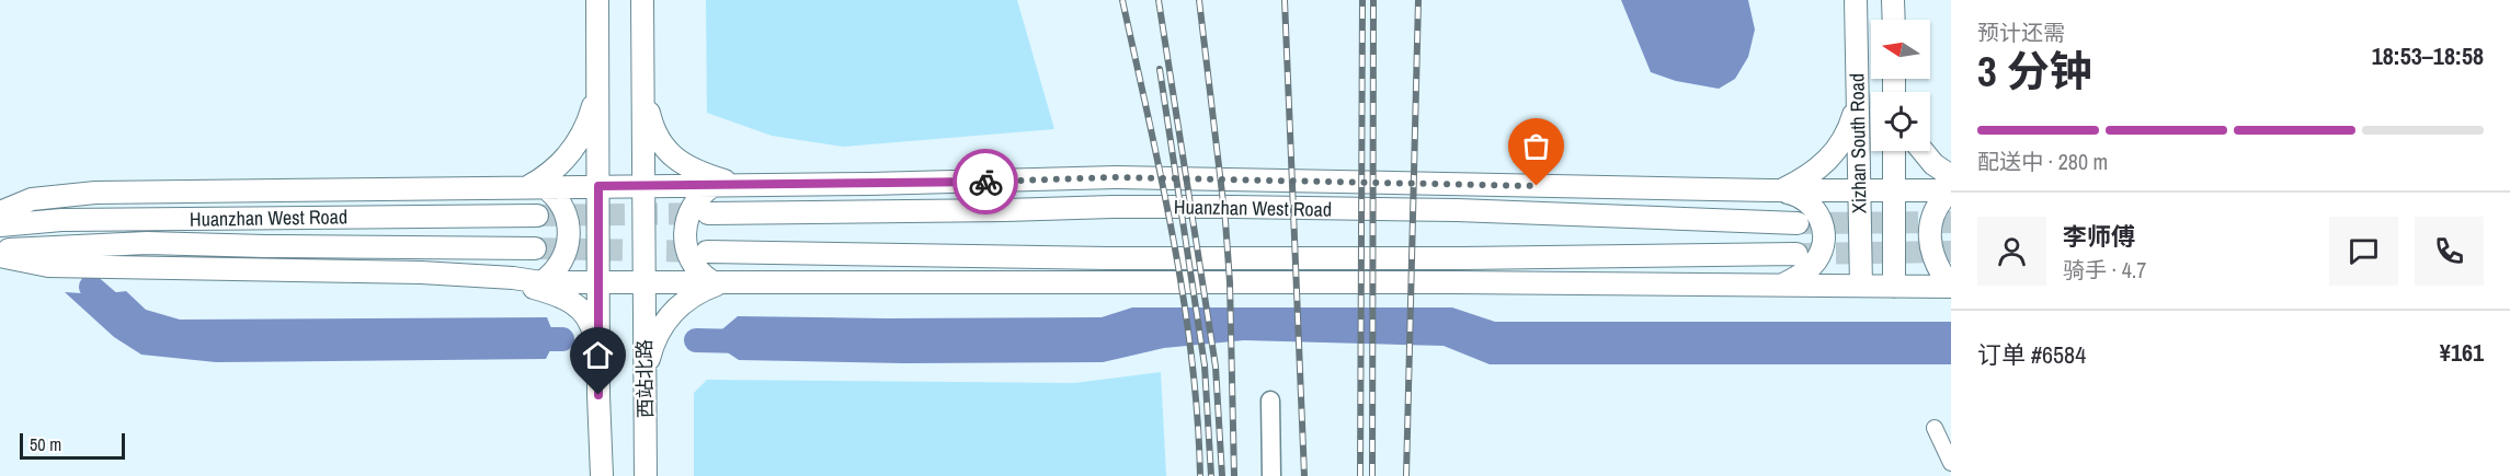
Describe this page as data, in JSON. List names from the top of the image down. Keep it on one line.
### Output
{"streets":{"main road":["Xizhan South Road","Huanzhan West Road","西站北路"]},"scale_bar":"50 m","north":"left","page":{"heading":["3 分钟","预计还需","18:53–18:58"],"panel":["李师傅","骑手 · 4.7","订单 #6584","¥161"],"bar":"配送中 · 280 m","scale":"50 m"}}
